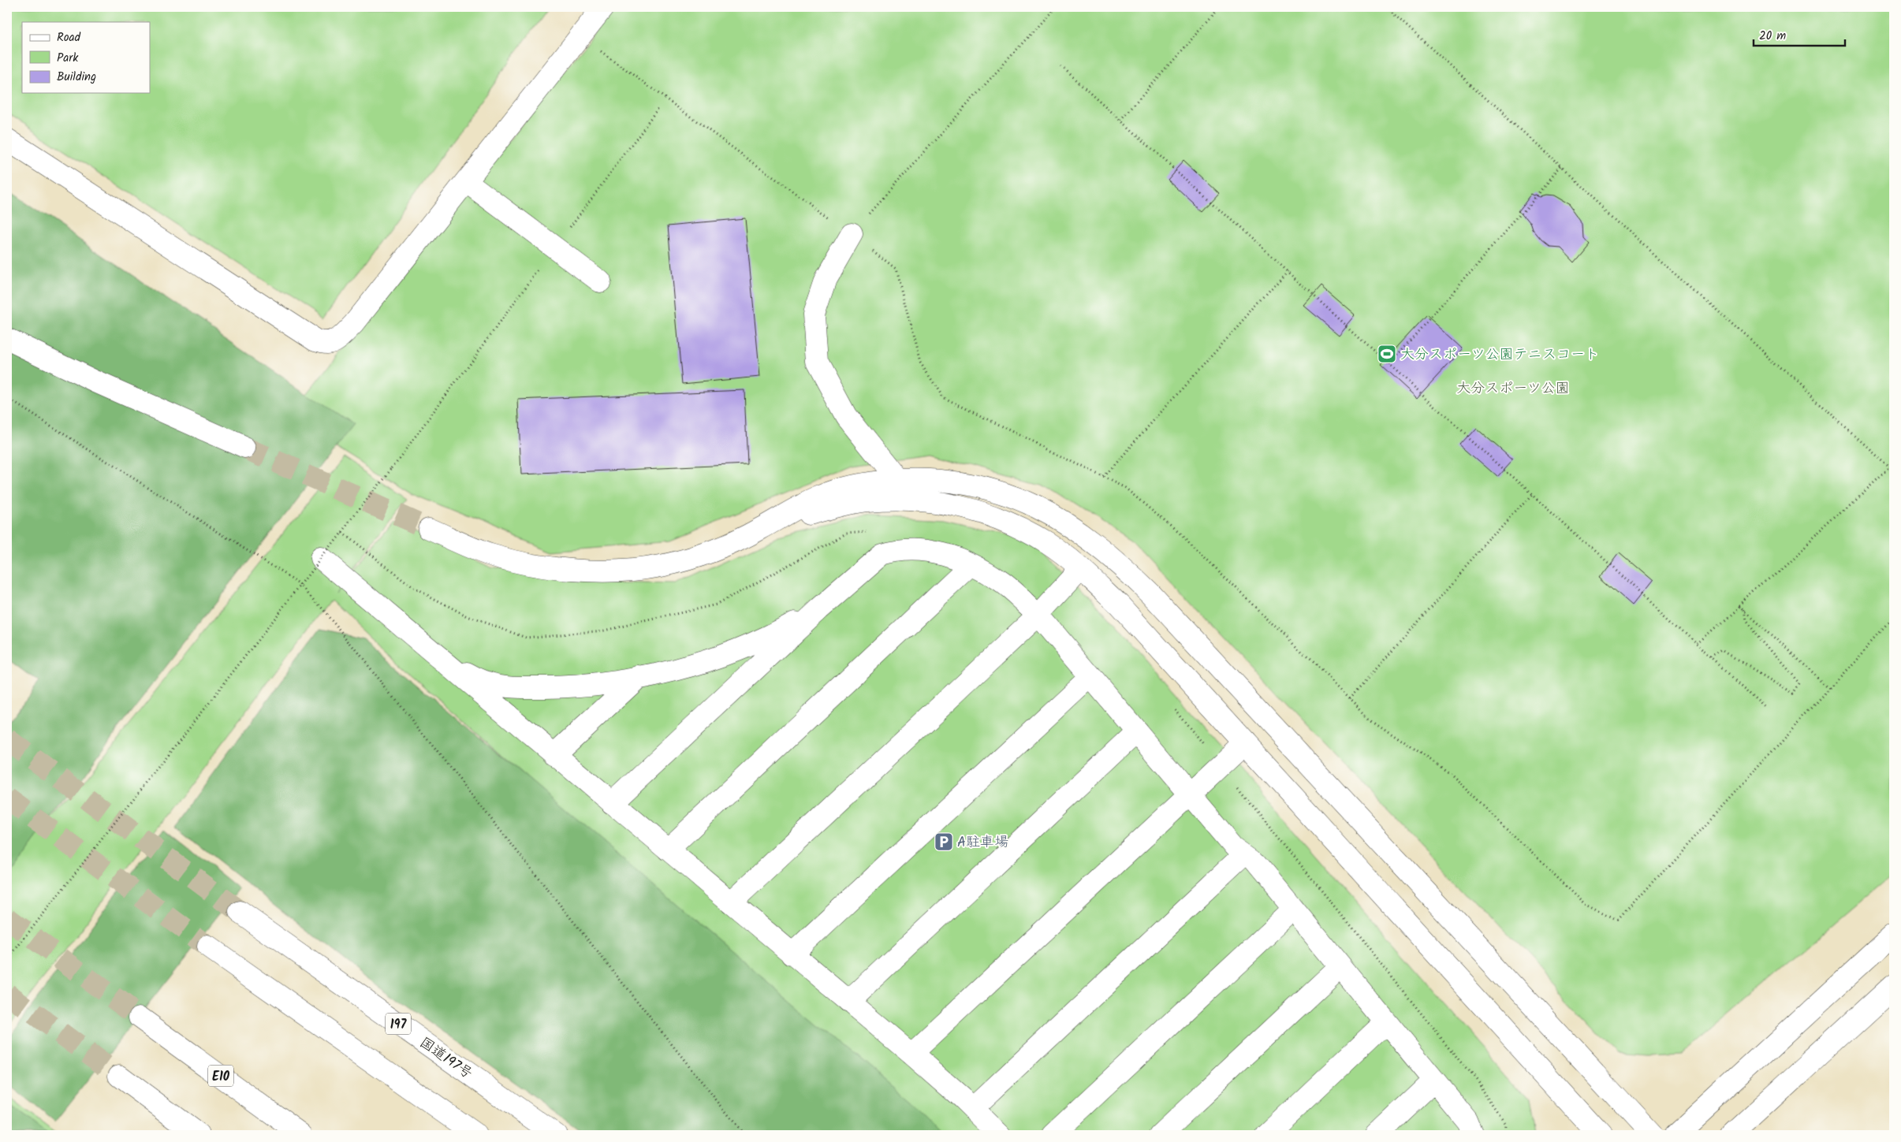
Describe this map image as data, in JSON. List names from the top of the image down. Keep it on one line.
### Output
{"streets":{"main road":["197","国道197号","E10"]},"parks":["大分スポーツ公園"],"places":{"sports":["大分スポーツ公園テニスコート"],"parking":["A駐車場"]},"legend":["Road","Park","Building"],"scale_bar":"20 m"}
